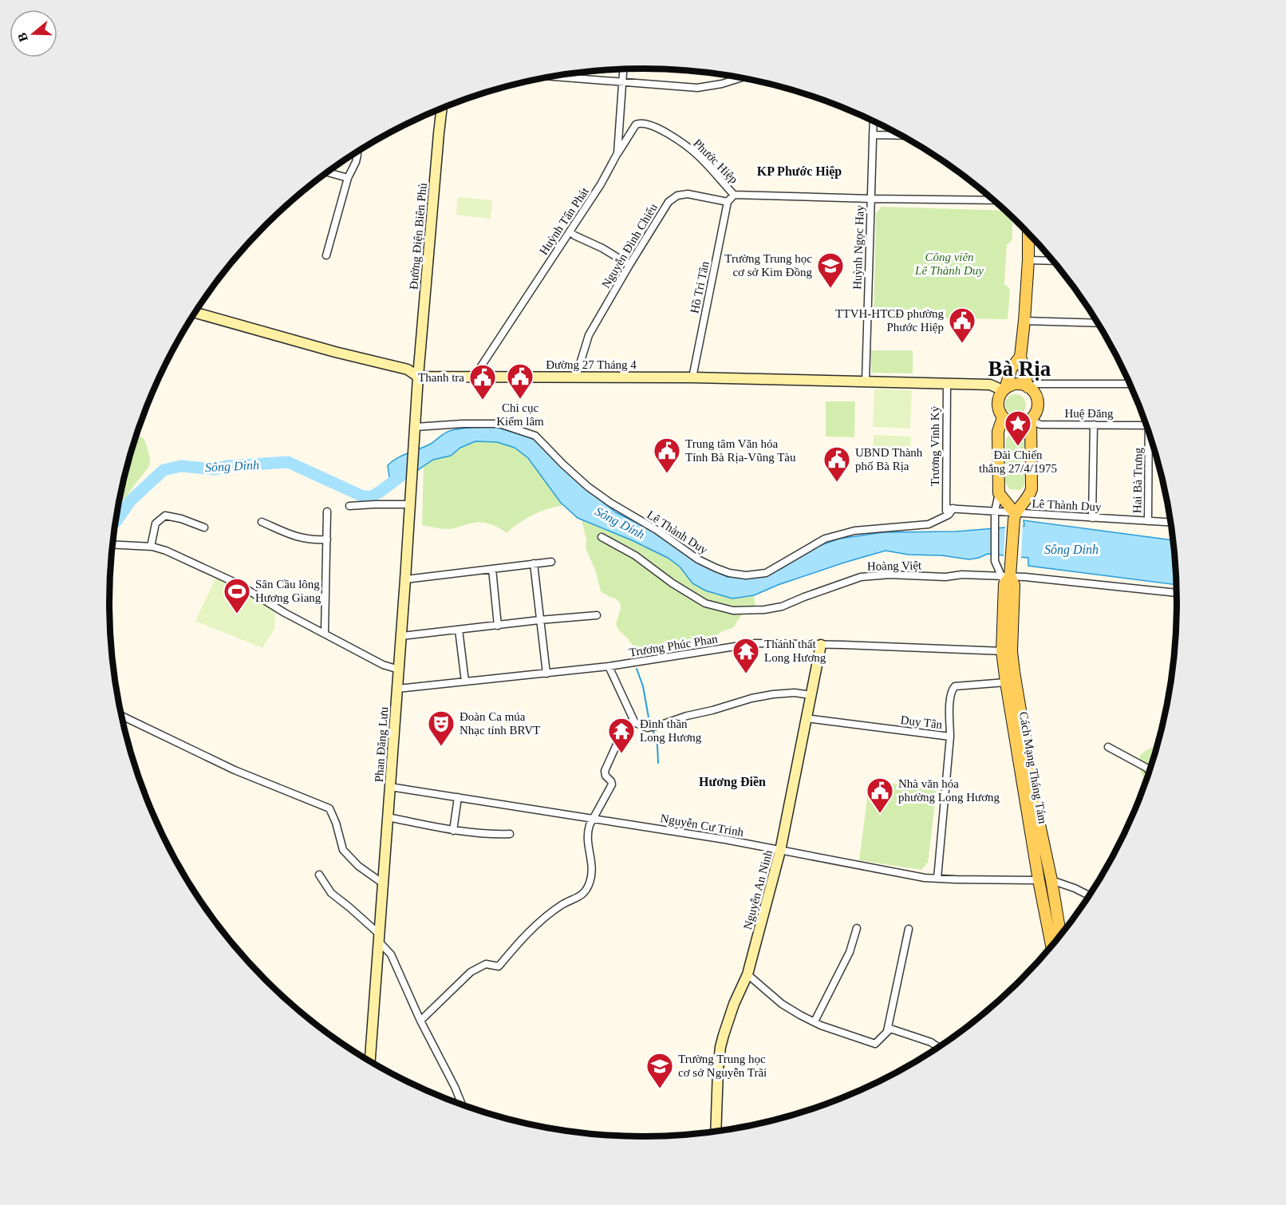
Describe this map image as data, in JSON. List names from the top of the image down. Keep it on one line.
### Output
{"streets":{"main road":["Cách Mạng Tháng Tám"],"street":["Phước Hiệp","Huỳnh Tấn Phát","Đường Điện Biên Phủ","Nguyễn Đình Chiểu","Huỳnh Ngọc Hay","Hồ Tri Tân","Đường 27 Tháng 4","Huệ Đăng","Trương Vĩnh Ký","Hai Bà Trưng","Lê Thành Duy","Hoàng Việt","Trương Phúc Phan","Duy Tân","Phan Đăng Lưu","Nguyễn Cư Trinh","Nguyễn An Ninh"]},"crossings":[["Phước Hiệp","Huỳnh Tấn Phát"],["Huỳnh Tấn Phát","Đường 27 Tháng 4"],["Đường Điện Biên Phủ","Đường 27 Tháng 4"],["Đường Điện Biên Phủ","Lê Thành Duy"],["Đường Điện Biên Phủ","Phan Đăng Lưu"],["Nguyễn Đình Chiểu","Hồ Tri Tân"],["Nguyễn Đình Chiểu","Đường 27 Tháng 4"],["Huỳnh Ngọc Hay","Đường 27 Tháng 4"],["Hồ Tri Tân","Đường 27 Tháng 4"],["Đường 27 Tháng 4","Huệ Đăng"],["Đường 27 Tháng 4","Trương Vĩnh Ký"],["Trương Vĩnh Ký","Lê Thành Duy"],["Hai Bà Trưng","Lê Thành Duy"],["Lê Thành Duy","Phan Đăng Lưu"],["Lê Thành Duy","Cách Mạng Tháng Tám"],["Hoàng Việt","Cách Mạng Tháng Tám"],["Trương Phúc Phan","Phan Đăng Lưu"],["Trương Phúc Phan","Cách Mạng Tháng Tám"],["Trương Phúc Phan","Nguyễn An Ninh"],["Duy Tân","Nguyễn Cư Trinh"],["Duy Tân","Nguyễn An Ninh"],["Phan Đăng Lưu","Nguyễn Cư Trinh"],["Cách Mạng Tháng Tám","Nguyễn Cư Trinh"],["Nguyễn Cư Trinh","Nguyễn An Ninh"]],"districts":["KP Phước Hiệp","Bà Rịa","Hương Điền"],"water":["Sông Dinh"],"parks":["Công viên Lê Thành Duy"],"places":{"school or university":["Trường Trung học cơ sở Kim Đồng","Trường Trung học cơ sở Nguyễn Trãi"],"public building":["TTVH-HTCĐ phường Phước Hiệp","Chi cục Kiểm lâm","Thanh tra","Trung tâm Văn hóa Tỉnh Bà Rịa-Vũng Tàu","UBND Thành phố Bà Rịa","Nhà văn hóa phường Long Hương"],"place":["Đài Chiến thắng 27/4/1975"],"sports":["Sân Cầu lông Hương Giang"],"temple":["Thánh thất Long Hương","Đình thần Long Hương"],"theatre":["Đoàn Ca múa Nhạc tỉnh BRVT"]},"north":"left"}
